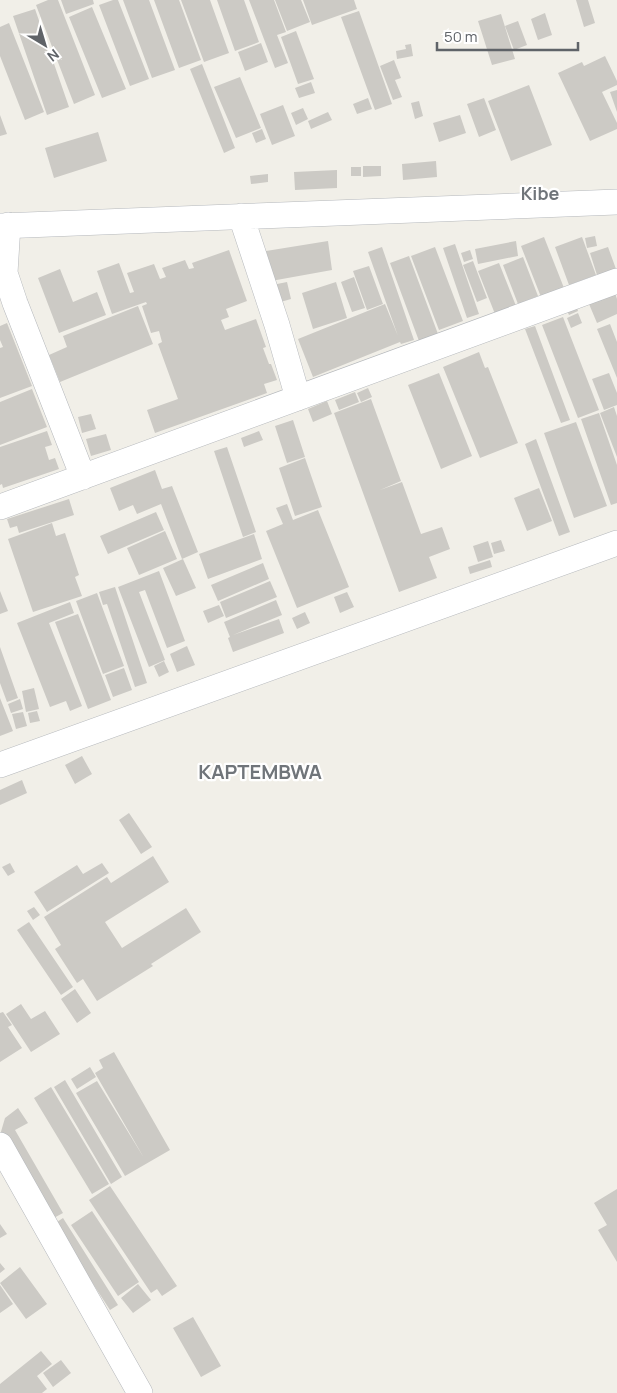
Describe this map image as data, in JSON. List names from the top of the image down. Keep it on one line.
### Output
{"districts":["Kibe","KAPTEMBWA"],"scale_bar":"50 m","north":"bottom right"}
